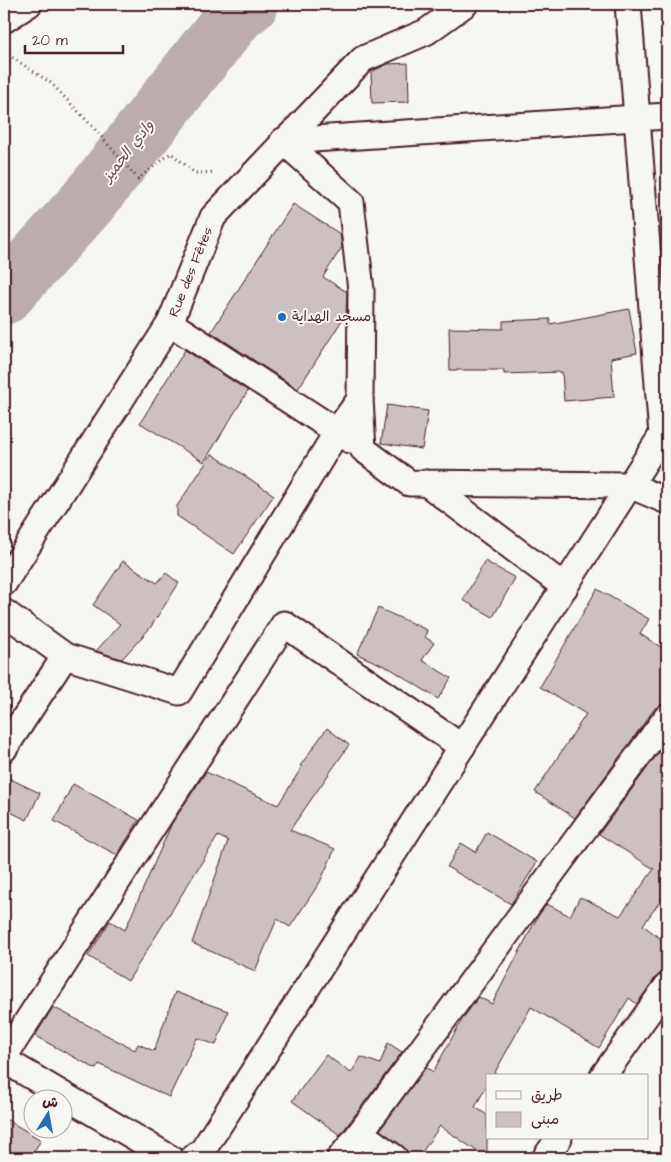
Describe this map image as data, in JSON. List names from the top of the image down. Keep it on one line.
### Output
{"streets":{"street":["Rue des Fêtes"]},"water":["وادي الحميز"],"places":["مسجد الهداية"],"legend":["طريق","مبنى"],"scale_bar":"20 m","north":"top"}
